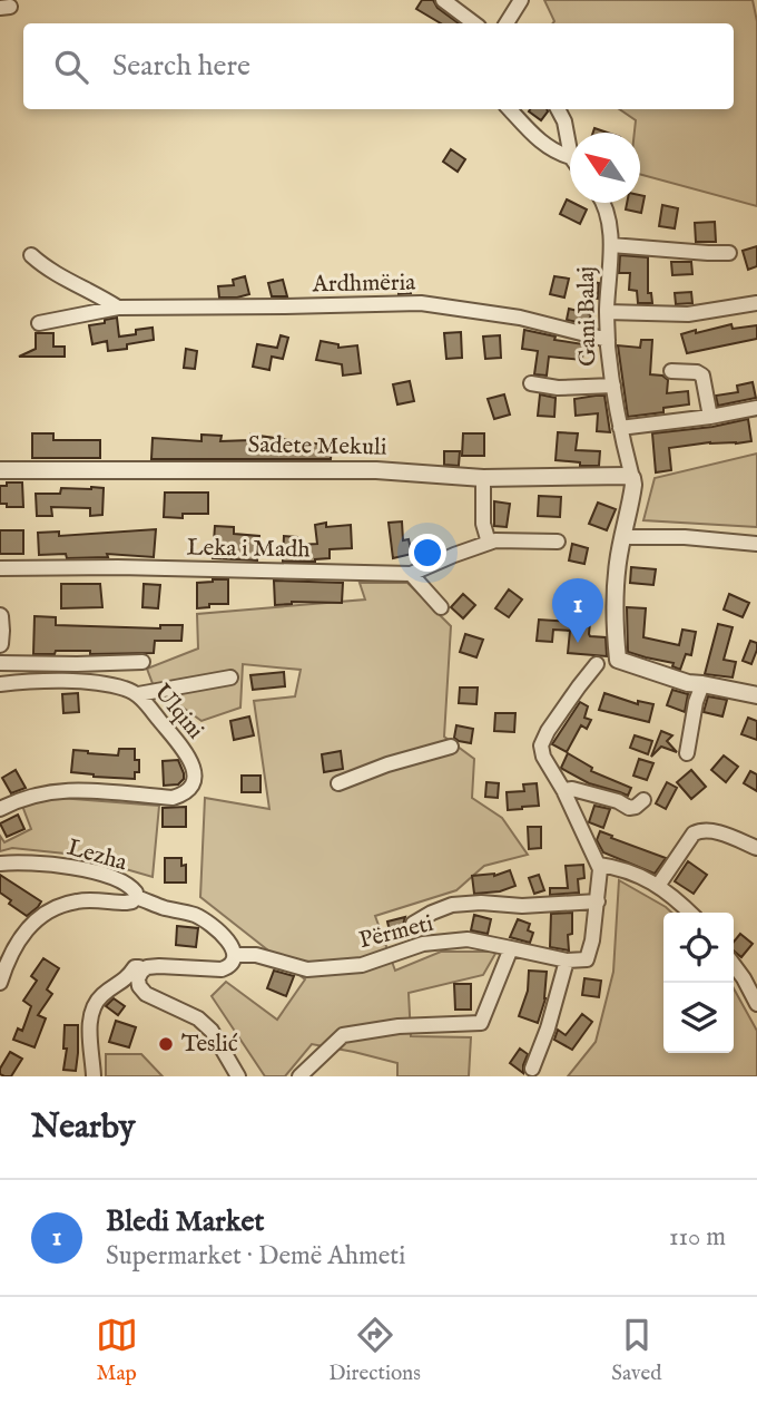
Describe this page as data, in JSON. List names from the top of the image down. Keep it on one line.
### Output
{"streets":{"street":["Ardhmëria","Gani Balaj","Sadete Mekuli","Leka i Madh","Ulqini","Lezha","Përmeti"]},"crossings":[["Ardhmëria","Gani Balaj"],["Gani Balaj","Sadete Mekuli"]],"places":["Teslić"],"north":"top left","page":{"search":"Search here","pins":"1","heading":"Nearby","list":[{"mark":"1","name":"Bledi Market","note":"Supermarket · Demë Ahmeti","value":"110 m"}],"nav":["Map","Directions","Saved"]}}
